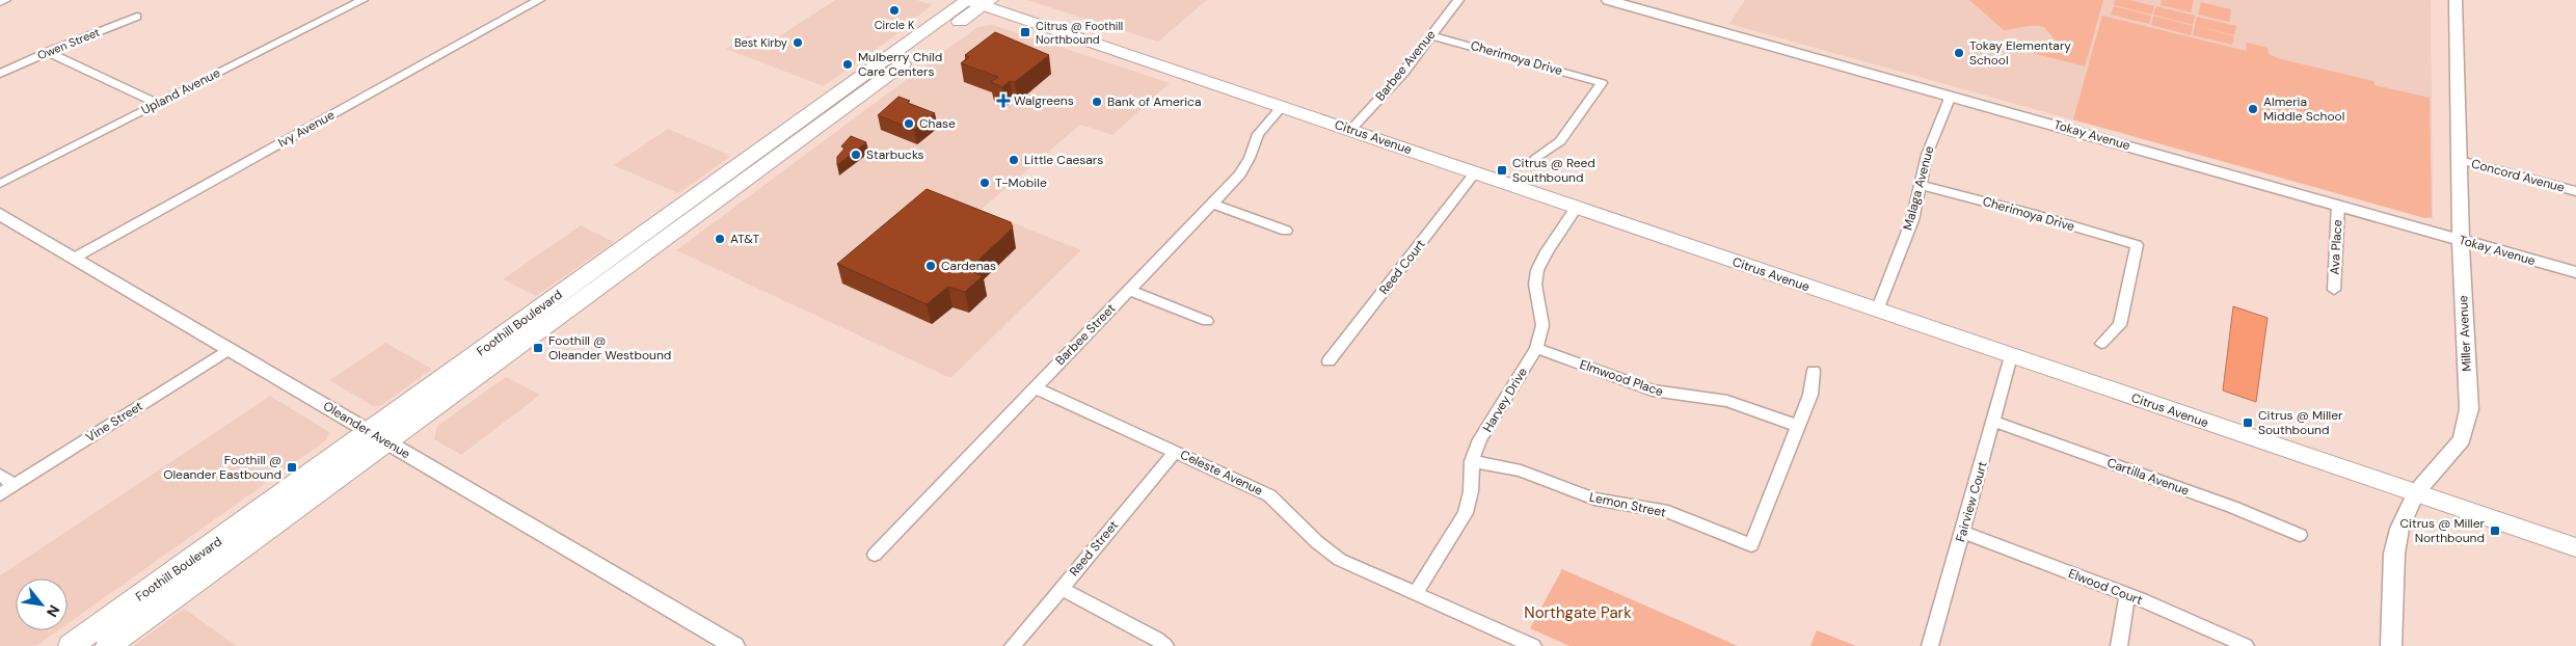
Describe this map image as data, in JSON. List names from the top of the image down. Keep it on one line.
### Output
{"streets":{"main road":["Citrus Avenue","Foothill Boulevard"],"street":["Owen Street","Cherimoya Drive","Barbee Avenue","Upland Avenue","Ivy Avenue","Tokay Avenue","Concord Avenue","Malaga Avenue","Ava Place","Reed Court","Miller Avenue","Barbee Street","Elmwood Place","Harvey Drive","Vine Street","Oleander Avenue","Celeste Avenue","Cartilla Avenue","Fairview Court","Lemon Street","Reed Street","Elwood Court"]},"crossings":[["Cherimoya Drive","Barbee Avenue"],["Cherimoya Drive","Malaga Avenue"],["Barbee Avenue","Citrus Avenue"],["Ivy Avenue","Oleander Avenue"],["Tokay Avenue","Malaga Avenue"],["Tokay Avenue","Ava Place"],["Tokay Avenue","Miller Avenue"],["Citrus Avenue","Malaga Avenue"],["Citrus Avenue","Reed Court"],["Citrus Avenue","Foothill Boulevard"],["Citrus Avenue","Miller Avenue"],["Citrus Avenue","Barbee Street"],["Citrus Avenue","Harvey Drive"],["Citrus Avenue","Fairview Court"],["Concord Avenue","Miller Avenue"],["Foothill Boulevard","Oleander Avenue"],["Barbee Street","Celeste Avenue"],["Elmwood Place","Harvey Drive"],["Elmwood Place","Lemon Street"],["Harvey Drive","Celeste Avenue"],["Harvey Drive","Lemon Street"],["Vine Street","Oleander Avenue"],["Celeste Avenue","Reed Street"],["Cartilla Avenue","Fairview Court"],["Fairview Court","Elwood Court"]],"parks":["Northgate Park"],"places":{"other":["Circle K","Best Kirby","Tokay Elementary School","Mulberry Child Care Centers","Bank of America","Almeria Middle School","Chase","Starbucks","Little Caesars","T-Mobile","AT&T","Cardenas"],"transit":["Citrus @ Foothill Northbound","Citrus @ Reed Southbound","Foothill @ Oleander Westbound","Citrus @ Miller Southbound","Foothill @ Oleander Eastbound","Citrus @ Miller Northbound"],"health":["Walgreens"]},"north":"bottom right"}
